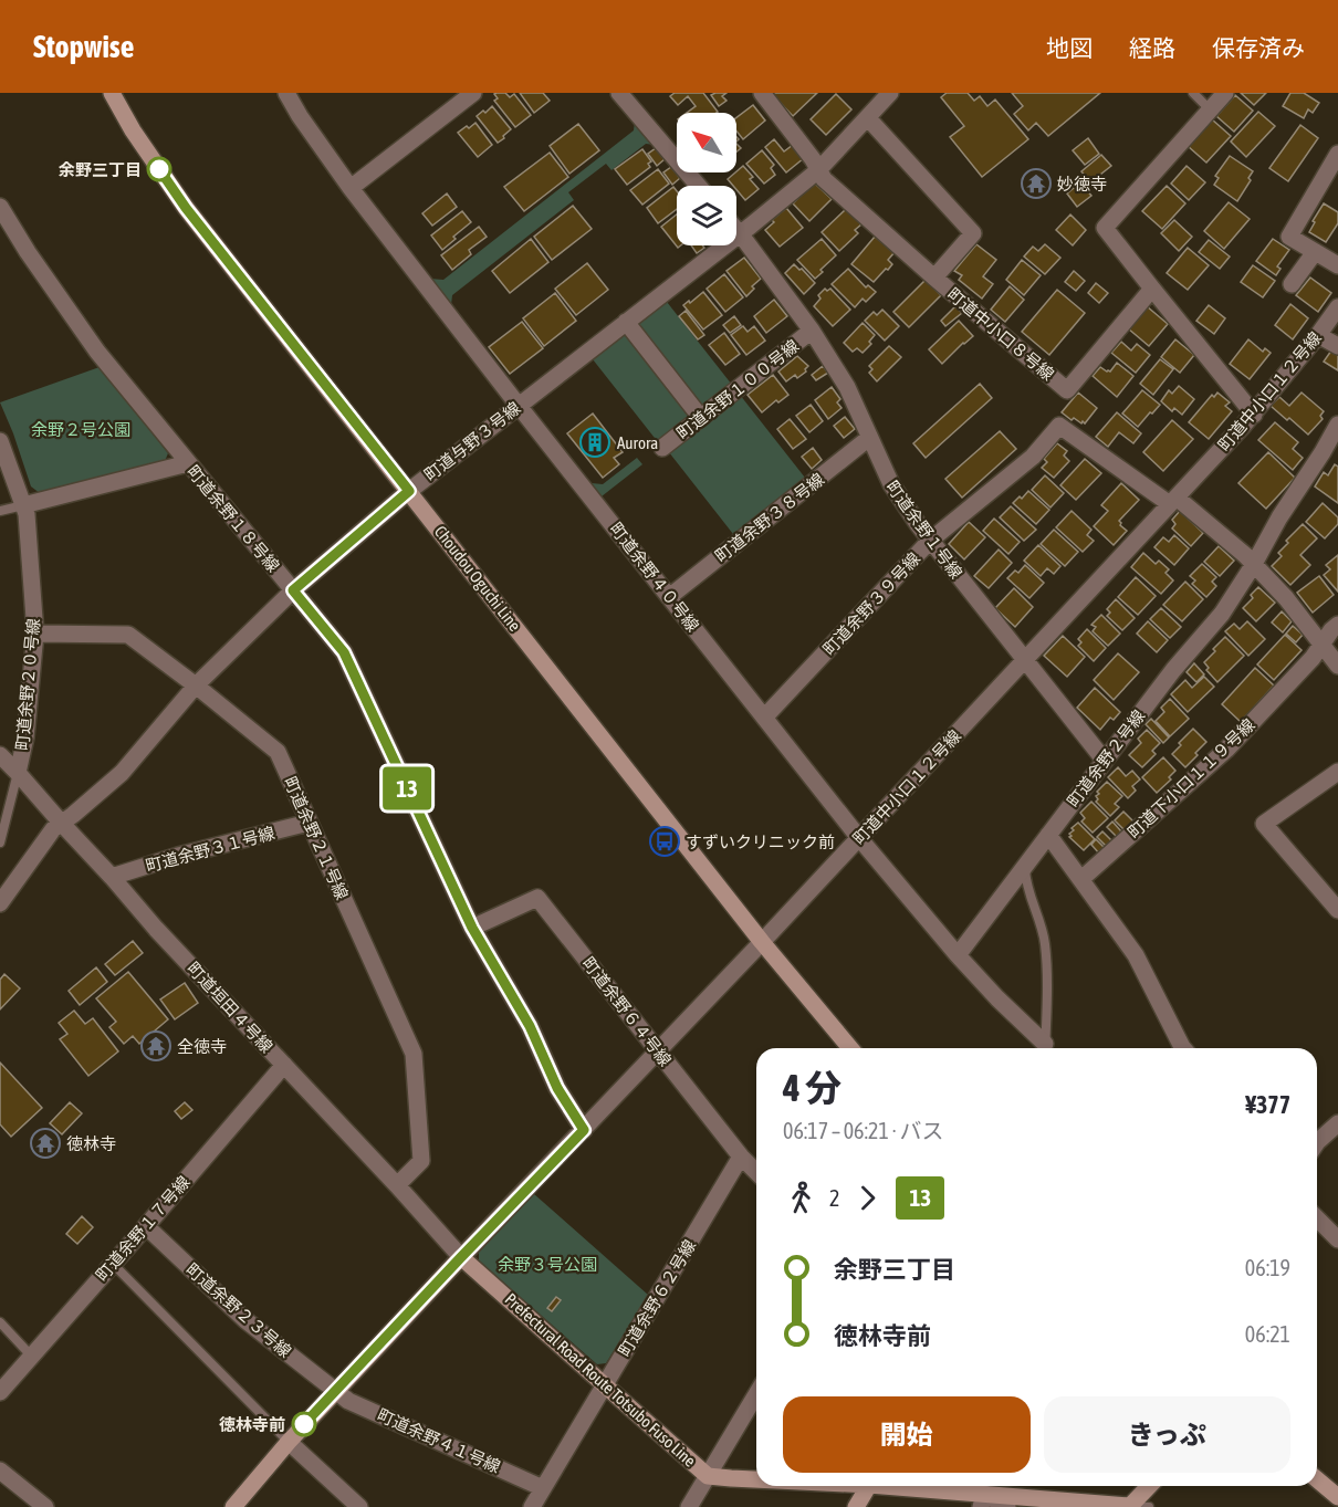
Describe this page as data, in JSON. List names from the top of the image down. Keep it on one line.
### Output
{"streets":{"street":["町道中小口８号線","町道余野１００号線","町道中小口１２号線","町道与野３号線","町道余野３８号線","町道余野１８号線","町道余野１号線","町道余野４０号線","Choudou Oguchi Line","町道余野３９号線","町道余野２０号線","町道余野２号線","町道下小口１１９号線","町道余野２１号線","町道余野３１号線","町道垣田４号線","町道余野６４号線","町道余野１７号線","町道余野６２号線","町道余野２３号線","Prefectural Road Route Totsubo Fuso Line","町道余野４１号線"]},"crossings":[["町道中小口８号線","町道与野３号線"],["町道余野１００号線","町道余野１号線"],["町道中小口１２号線","町道余野１８号線"],["町道中小口１２号線","町道余野１号線"],["町道中小口１２号線","町道余野４０号線"],["町道中小口１２号線","Choudou Oguchi Line"],["町道中小口１２号線","町道余野３９号線"],["町道中小口１２号線","町道垣田４号線"],["町道中小口１２号線","町道余野６４号線"],["町道中小口１２号線","Prefectural Road Route Totsubo Fuso Line"],["町道与野３号線","町道余野１８号線"],["町道与野３号線","町道余野１号線"],["町道与野３号線","町道余野４０号線"],["町道与野３号線","Choudou Oguchi Line"],["町道与野３号線","町道余野２１号線"],["町道与野３号線","町道垣田４号線"],["町道余野３８号線","町道余野１号線"],["町道余野３８号線","町道余野４０号線"],["町道余野１８号線","町道余野６４号線"],["町道余野１号線","町道余野３９号線"],["町道余野１号線","町道余野２号線"],["町道余野４０号線","町道余野３９号線"],["町道余野４０号線","町道余野２号線"],["町道余野２０号線","町道余野２１号線"],["町道余野２０号線","町道垣田４号線"],["町道余野２１号線","町道余野３１号線"],["町道余野２１号線","町道垣田４号線"],["町道余野３１号線","町道垣田４号線"],["町道垣田４号線","町道余野１７号線"],["町道垣田４号線","Prefectural Road Route Totsubo Fuso Line"],["町道余野６４号線","町道余野６２号線"],["町道余野１７号線","町道余野２３号線"],["町道余野６２号線","Prefectural Road Route Totsubo Fuso Line"],["町道余野６２号線","町道余野４１号線"],["町道余野２３号線","町道余野４１号線"]],"parks":["余野２号公園","余野３号公園"],"places":{"other":["余野三丁目","徳林寺前"],"temple":["妙徳寺","全徳寺","徳林寺"],"building":["Aurora"],"bus stop":["すずいクリニック前"]},"lines":["bus line 13"],"north":"top left","page":{"header":"Stopwise","nav":["地図","経路","保存済み"],"on_map":"13","heading":["4 分","06:17 – 06:21 · バス","¥377"],"legs":["2","13"],"list":[{"name":"余野三丁目","value":"06:19"},{"name":"徳林寺前","value":"06:21"}],"buttons":["開始","きっぷ"]}}
